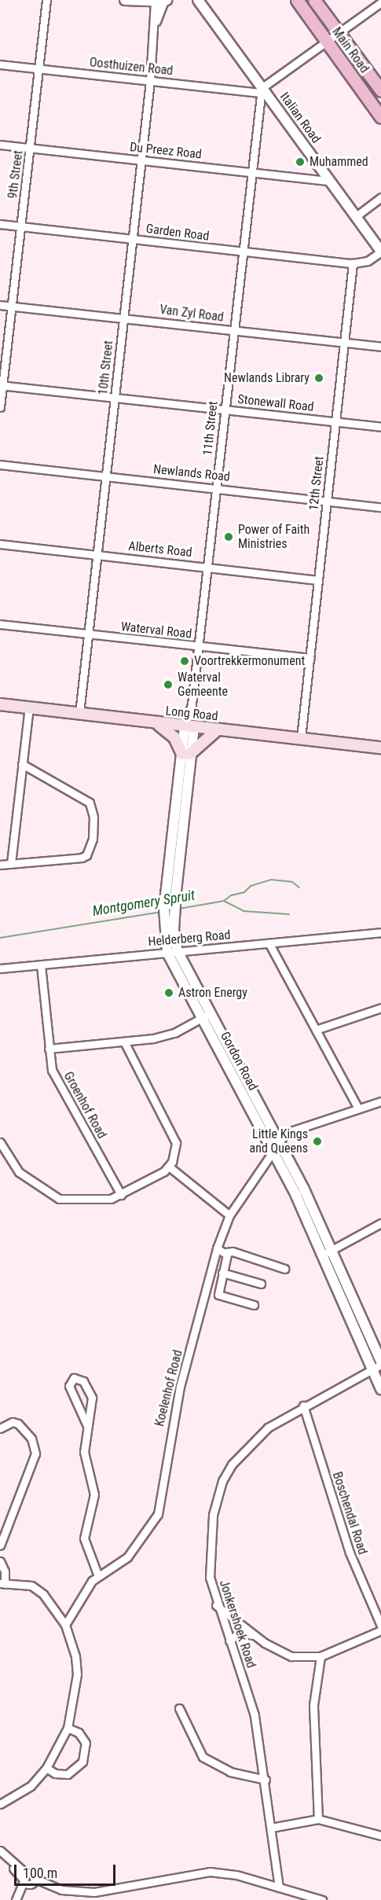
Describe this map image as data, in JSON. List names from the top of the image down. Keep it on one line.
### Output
{"streets":{"main road":["Main Road","Long Road"],"street":["Oosthuizen Road","Italian Road","Du Preez Road","9th Street","Garden Road","Van Zyl Road","10th Street","Stonewall Road","11th Street","Newlands Road","12th Street","Alberts Road","Waterval Road","Helderberg Road","Gordon Road","Groenhof Road","Koelenhof Road","Boschendal Road","Jonkershoek Road"]},"crossings":[["Oosthuizen Road","Italian Road"],["Oosthuizen Road","9th Street"],["Oosthuizen Road","10th Street"],["Oosthuizen Road","11th Street"],["Italian Road","Du Preez Road"],["Italian Road","11th Street"],["Du Preez Road","9th Street"],["Du Preez Road","10th Street"],["Du Preez Road","11th Street"],["9th Street","Garden Road"],["9th Street","Van Zyl Road"],["9th Street","Stonewall Road"],["Garden Road","10th Street"],["Garden Road","11th Street"],["Garden Road","12th Street"],["Van Zyl Road","10th Street"],["Van Zyl Road","11th Street"],["Van Zyl Road","12th Street"],["10th Street","Stonewall Road"],["10th Street","Newlands Road"],["10th Street","Alberts Road"],["10th Street","Waterval Road"],["10th Street","Long Road"],["Stonewall Road","11th Street"],["Stonewall Road","12th Street"],["11th Street","Newlands Road"],["11th Street","Alberts Road"],["11th Street","Waterval Road"],["11th Street","Long Road"],["11th Street","Gordon Road"],["Newlands Road","12th Street"],["12th Street","Alberts Road"],["12th Street","Waterval Road"],["12th Street","Long Road"],["Long Road","Gordon Road"],["Helderberg Road","Gordon Road"],["Helderberg Road","Groenhof Road"],["Gordon Road","Koelenhof Road"],["Gordon Road","Jonkershoek Road"],["Boschendal Road","Jonkershoek Road"]],"water":["Montgomery Spruit"],"places":["Muhammed","Newlands Library","Power of Faith Ministries","Voortrekkermonument","Waterval Gemeente","Astron Energy","Little Kings and Queens"],"scale_bar":"100 m"}
